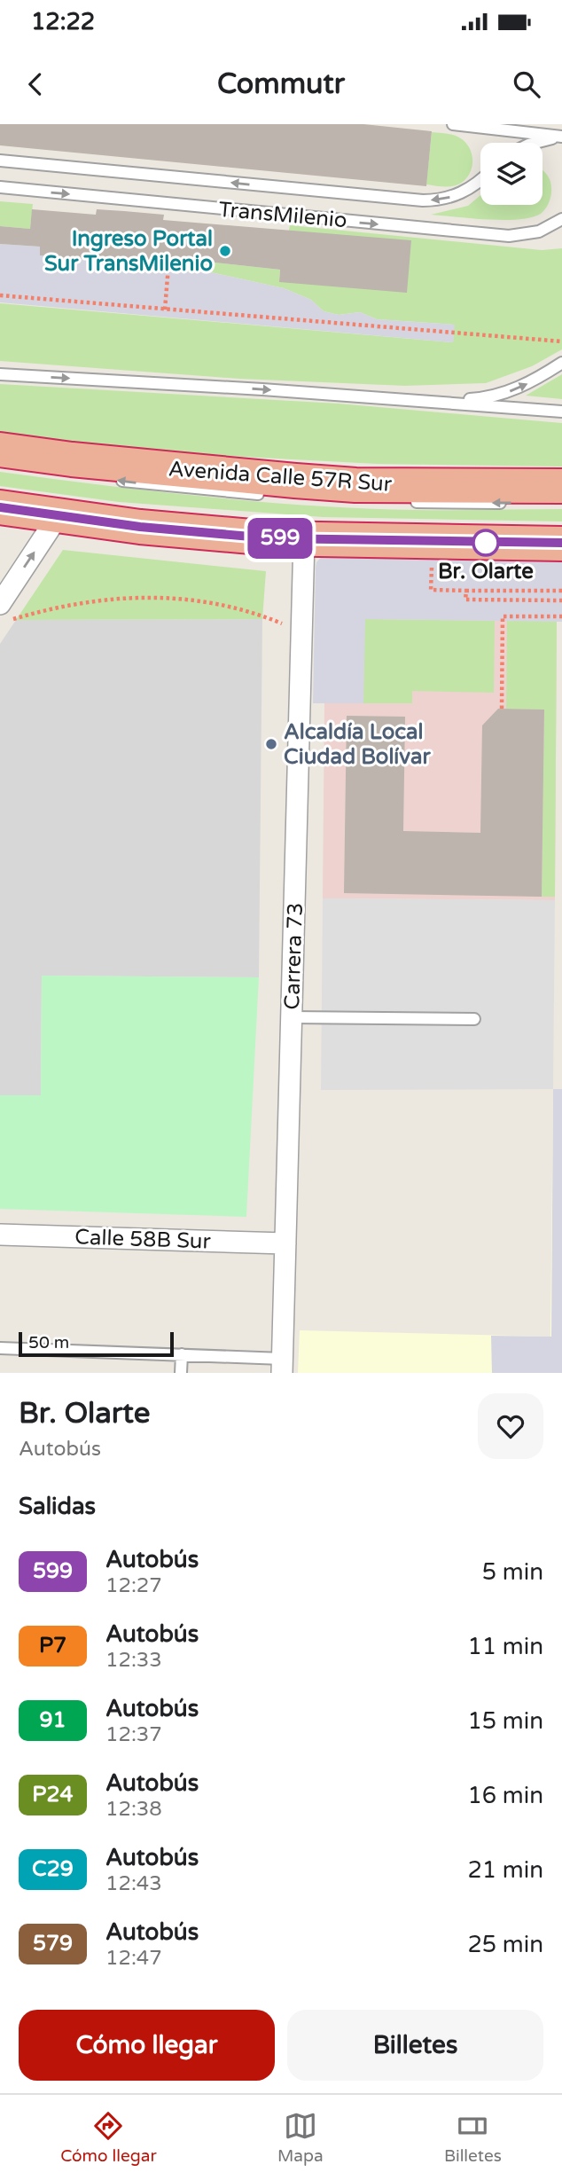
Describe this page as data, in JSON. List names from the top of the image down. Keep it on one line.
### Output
{"streets":{"highway":["Avenida Calle 57R Sur"],"street":["Carrera 73","Calle 58B Sur"],"lane":["TransMilenio"]},"crossings":[["Carrera 73","Calle 58B Sur"]],"places":["Ingreso Portal Sur TransMilenio","Br. Olarte","Alcaldía Local Ciudad Bolívar"],"lines":["bus line 599"],"scale_bar":"50 m","page":{"status":"12:22","header":"Commutr","on_map":"599","scale":"50 m","heading":[["Br. Olarte","Autobús"],"Salidas"],"list":[{"mark":"599","name":"Autobús","note":"12:27","value":"5 min"},{"mark":"P7","name":"Autobús","note":"12:33","value":"11 min"},{"mark":"91","name":"Autobús","note":"12:37","value":"15 min"},{"mark":"P24","name":"Autobús","note":"12:38","value":"16 min"},{"mark":"C29","name":"Autobús","note":"12:43","value":"21 min"},{"mark":"579","name":"Autobús","note":"12:47","value":"25 min"}],"buttons":["Cómo llegar","Billetes"],"tabs":["Cómo llegar","Mapa","Billetes"]}}
